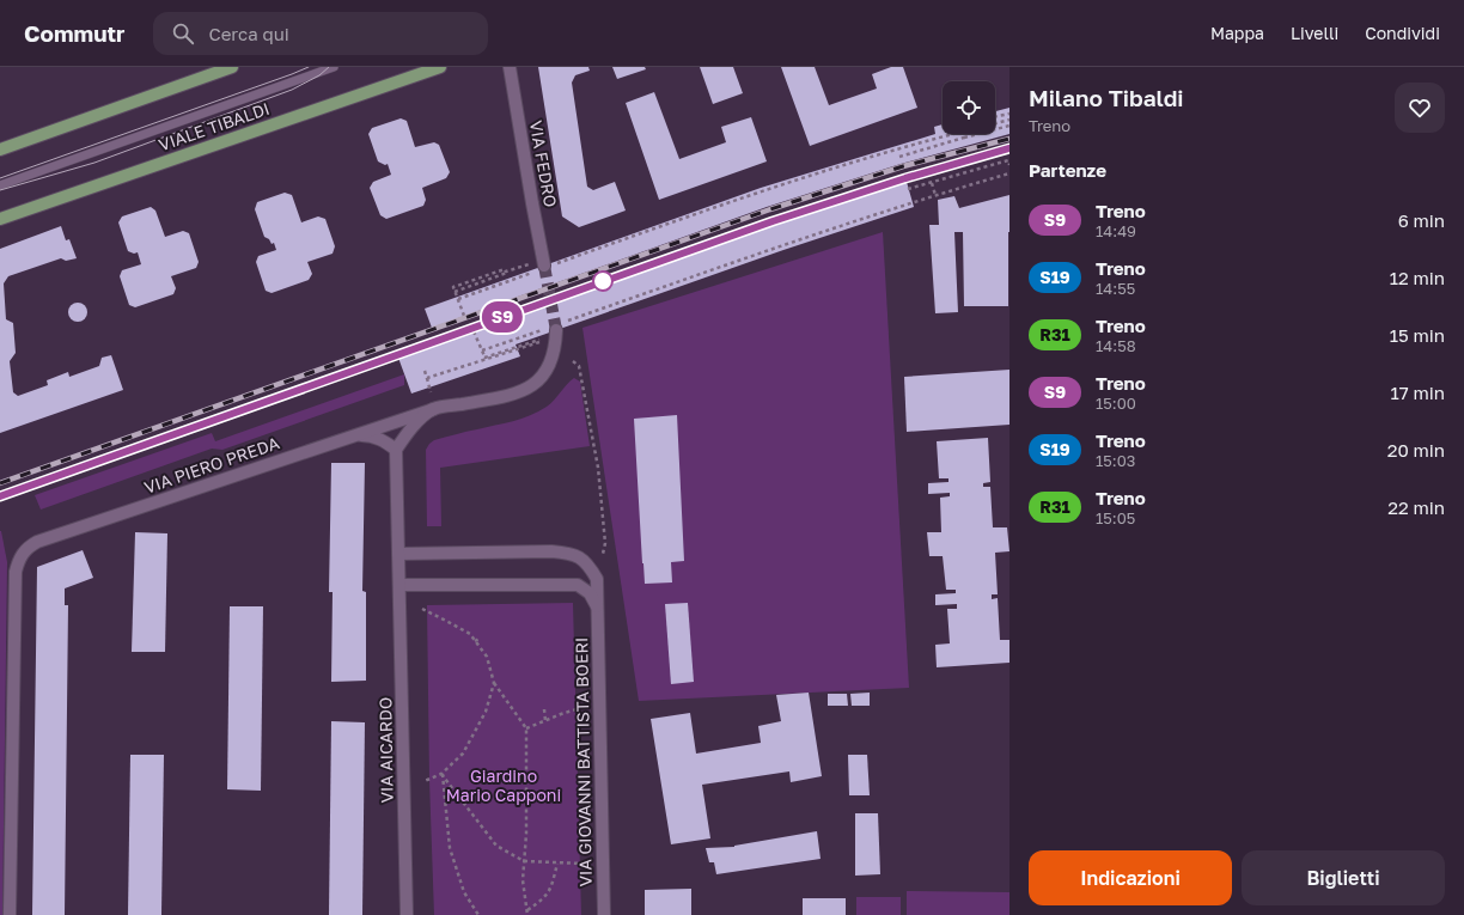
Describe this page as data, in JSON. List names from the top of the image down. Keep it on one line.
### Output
{"streets":{"main road":["VIALE TIBALDI"],"street":["VIA FEDRO","VIA PIERO PREDA","VIA AICARDO","VIA GIOVANNI BATTISTA BOERI"]},"crossings":[["VIA AICARDO","VIA GIOVANNI BATTISTA BOERI"]],"parks":["Giardino Mario Capponi"],"page":{"header":"Commutr","search":"Cerca qui","nav":["Mappa","Livelli","Condividi"],"on_map":"S9","heading":[["Milano Tibaldi","Treno"],"Partenze"],"list":[{"mark":"S9","name":"Treno","note":"14:49","value":"6 min"},{"mark":"S19","name":"Treno","note":"14:55","value":"12 min"},{"mark":"R31","name":"Treno","note":"14:58","value":"15 min"},{"mark":"S9","name":"Treno","note":"15:00","value":"17 min"},{"mark":"S19","name":"Treno","note":"15:03","value":"20 min"},{"mark":"R31","name":"Treno","note":"15:05","value":"22 min"}],"buttons":["Indicazioni","Biglietti"]}}
